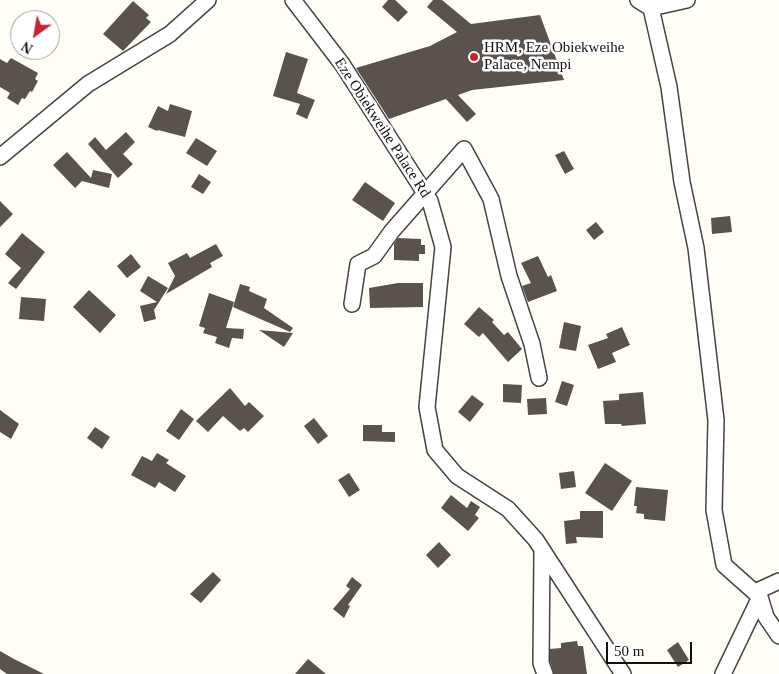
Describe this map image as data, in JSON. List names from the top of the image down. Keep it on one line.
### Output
{"streets":{"street":["Eze Obiekweihe Palace Rd"]},"places":["HRM, Eze Obiekweihe Palace, Nempi"],"scale_bar":"50 m","north":"bottom left"}
